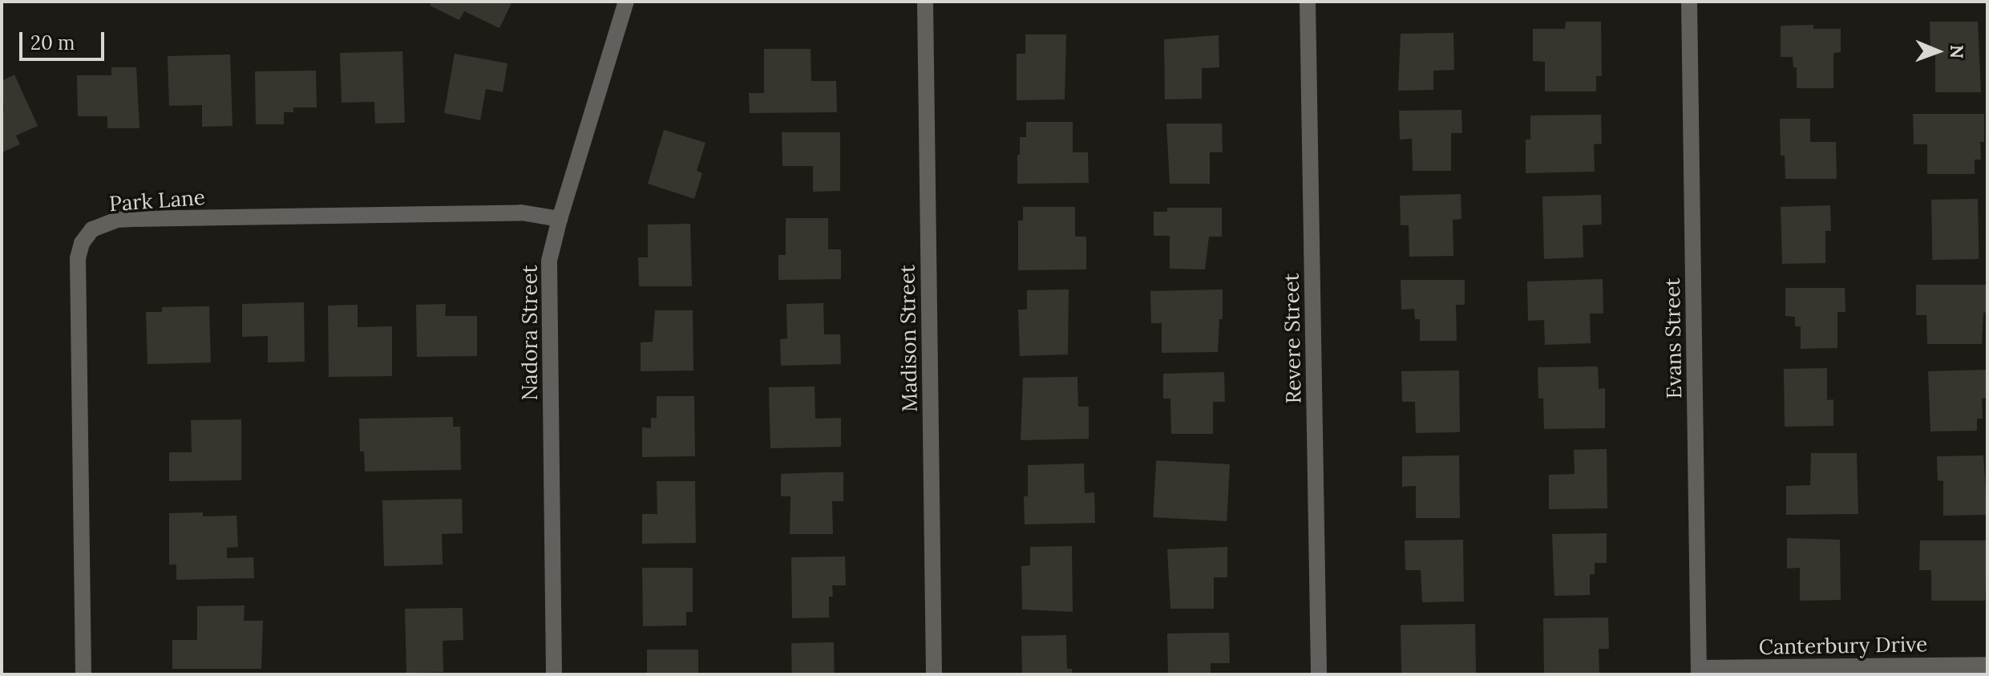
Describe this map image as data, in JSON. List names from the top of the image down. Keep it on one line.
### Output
{"streets":{"street":["Park Lane","Nadora Street","Madison Street","Revere Street","Evans Street","Canterbury Drive"]},"crossings":[["Park Lane","Nadora Street"],["Evans Street","Canterbury Drive"]],"scale_bar":"20 m","north":"right"}
